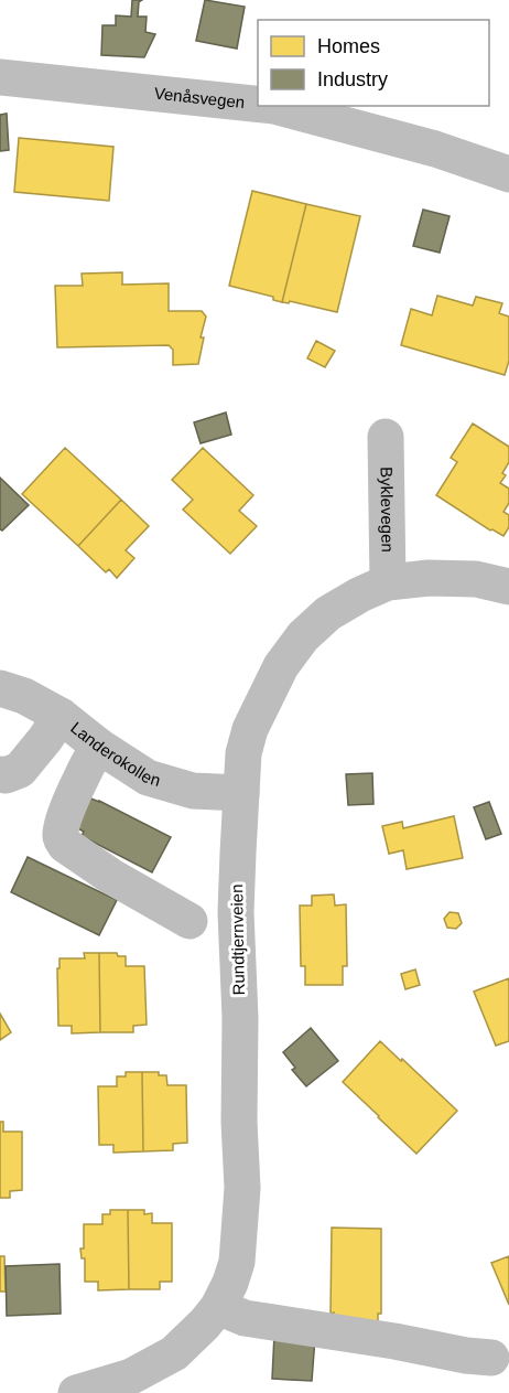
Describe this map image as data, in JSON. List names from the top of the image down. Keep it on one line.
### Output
{"streets":{"street":["Venåsvegen","Byklevegen","Landerokollen","Rundtjernveien"]},"crossings":[["Byklevegen","Rundtjernveien"],["Landerokollen","Rundtjernveien"]],"legend":["Homes","Industry"]}
